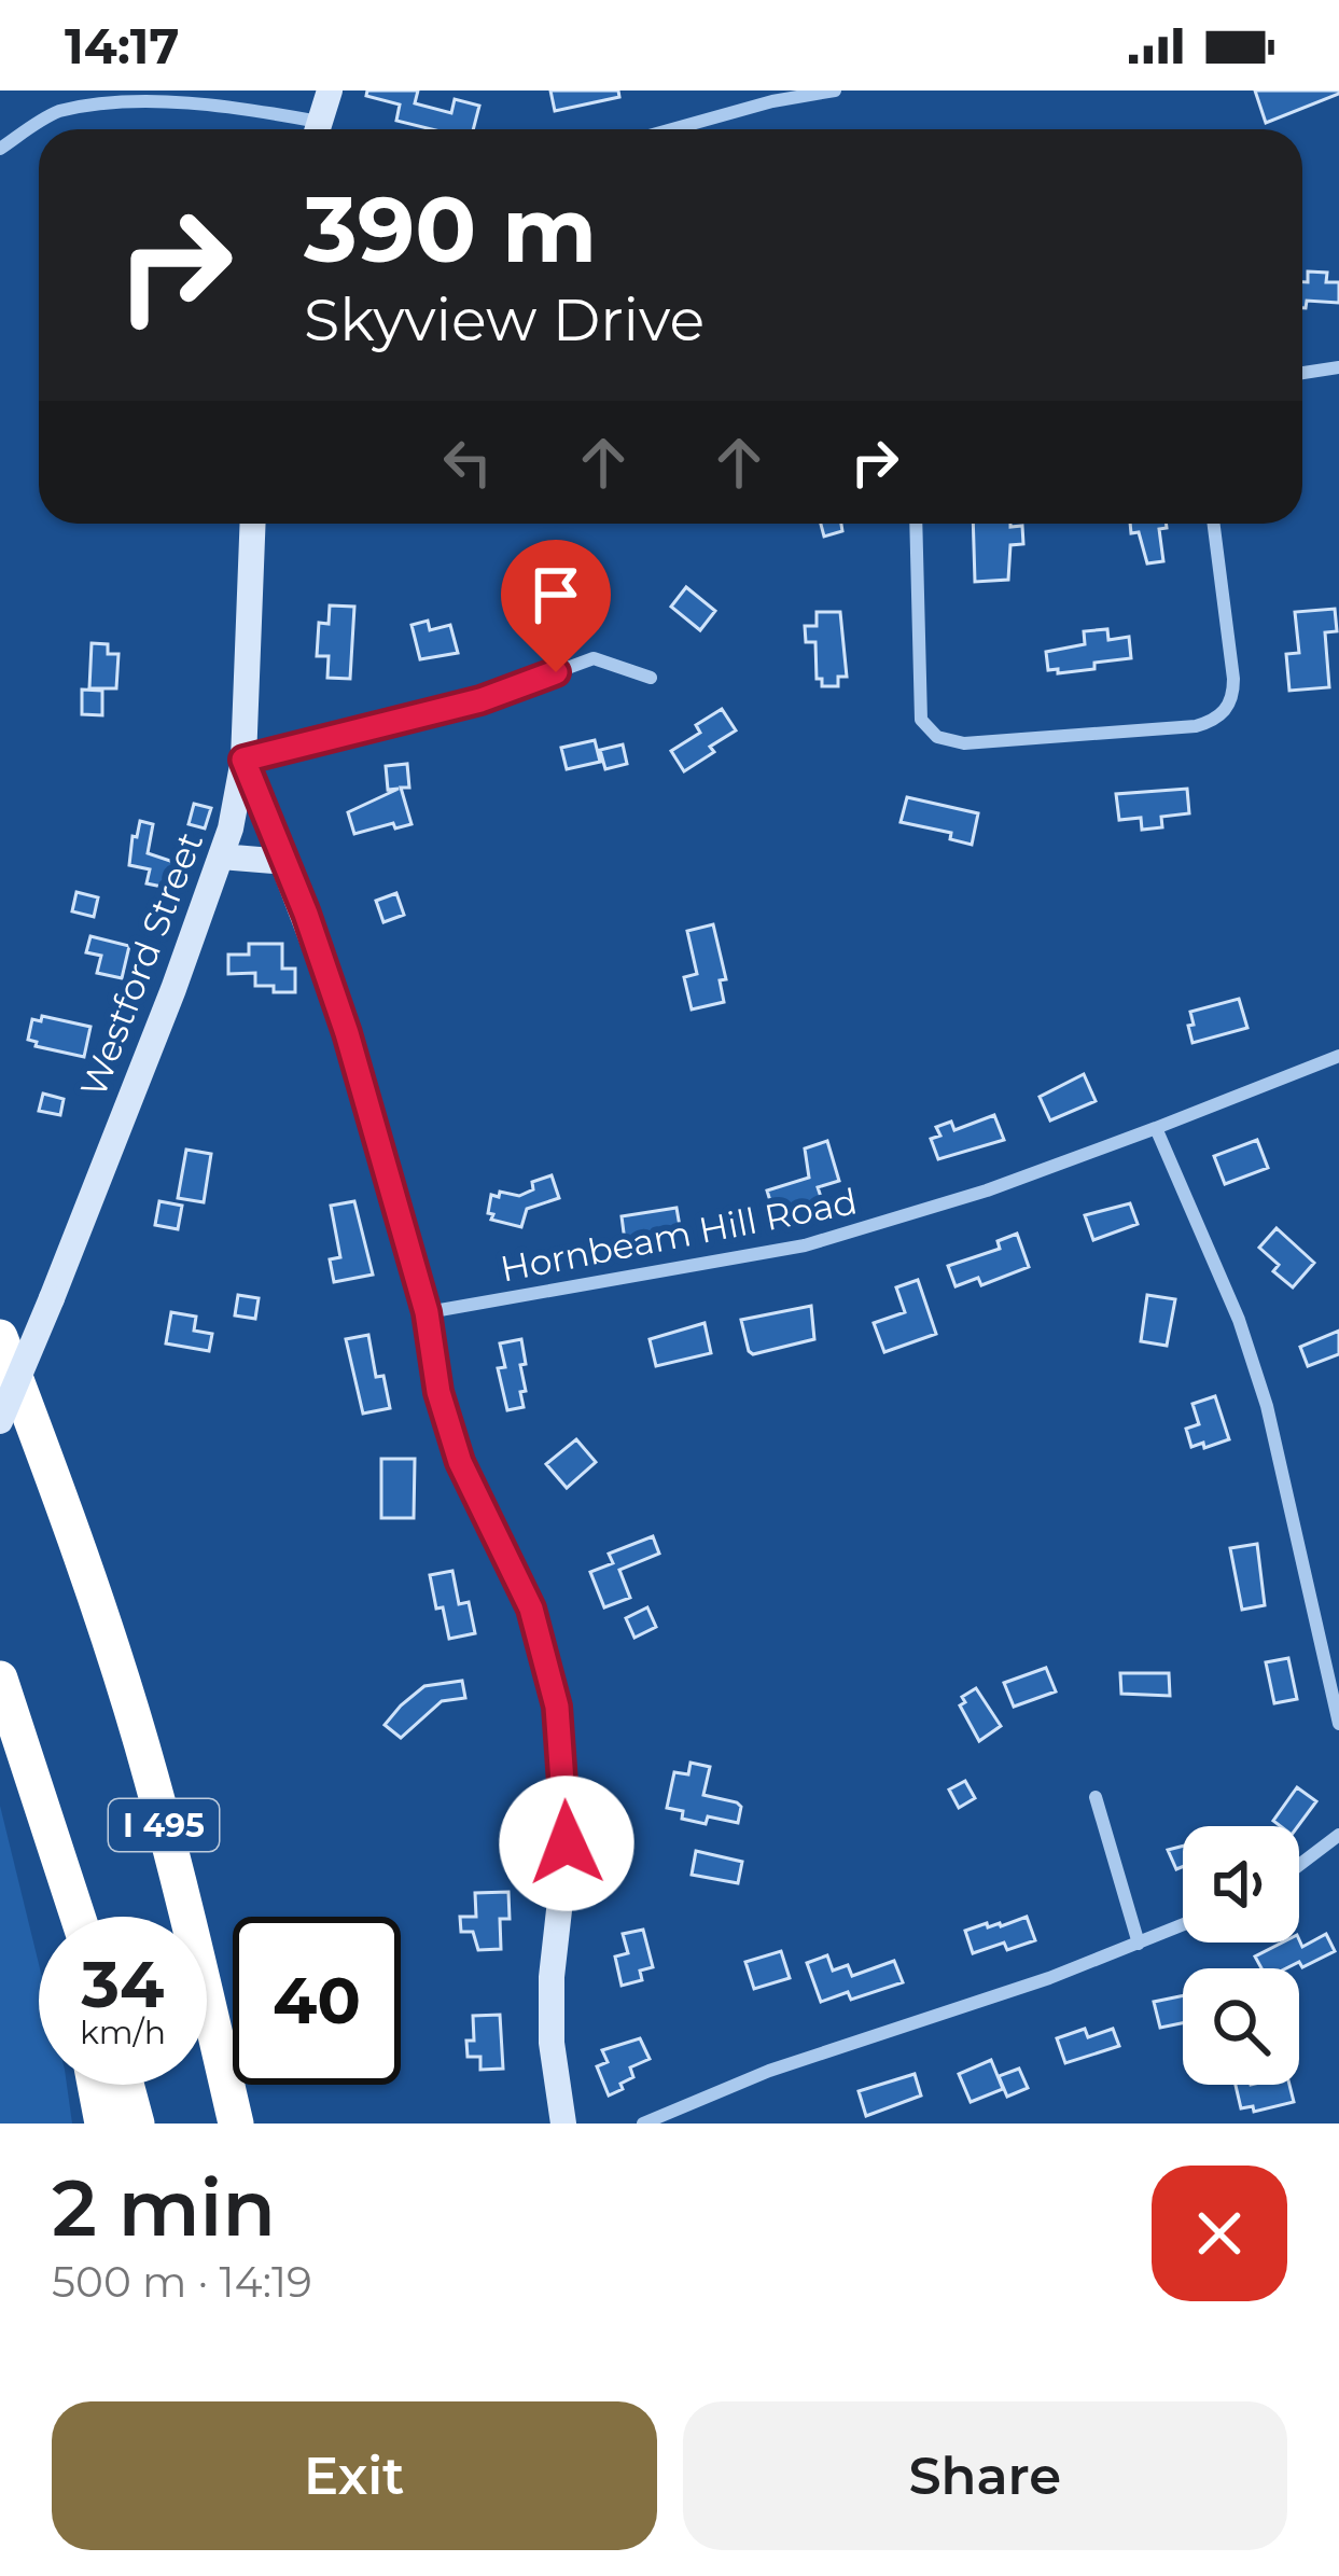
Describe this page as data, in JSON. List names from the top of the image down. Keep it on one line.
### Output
{"streets":{"highway":["I 495"],"street":["Westford Street","Hornbeam Hill Road"]},"page":{"status":"14:17","turn":["390 m","Skyview Drive"],"speed":"34 km/h","limit":"40","heading":["2 min","500 m · 14:19"],"buttons":["Exit","Share"]}}
